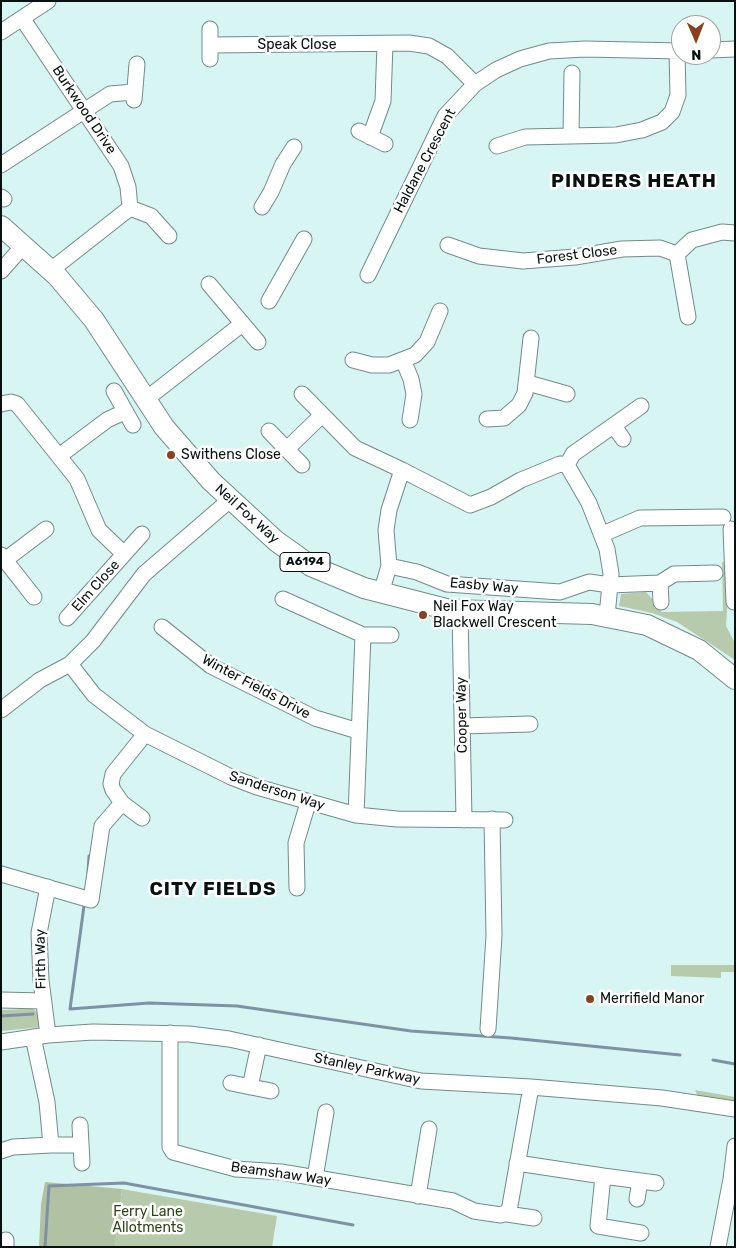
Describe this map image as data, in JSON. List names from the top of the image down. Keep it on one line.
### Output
{"streets":{"main road":["Neil Fox Way","A6194"],"street":["Speak Close","Burkwood Drive","Haldane Crescent","Forest Close","Elm Close","Easby Way","Winter Fields Drive","Cooper Way","Sanderson Way","Firth Way","Stanley Parkway","Beamshaw Way"]},"crossings":[["Speak Close","Haldane Crescent"],["Neil Fox Way","Cooper Way"],["Cooper Way","Sanderson Way"],["Firth Way","Stanley Parkway"],["Stanley Parkway","Beamshaw Way"]],"districts":["PINDERS HEATH","CITY FIELDS"],"parks":["Ferry Lane Allotments"],"places":["Swithens Close","Neil Fox Way Blackwell Crescent","Merrifield Manor"],"north":"bottom"}
